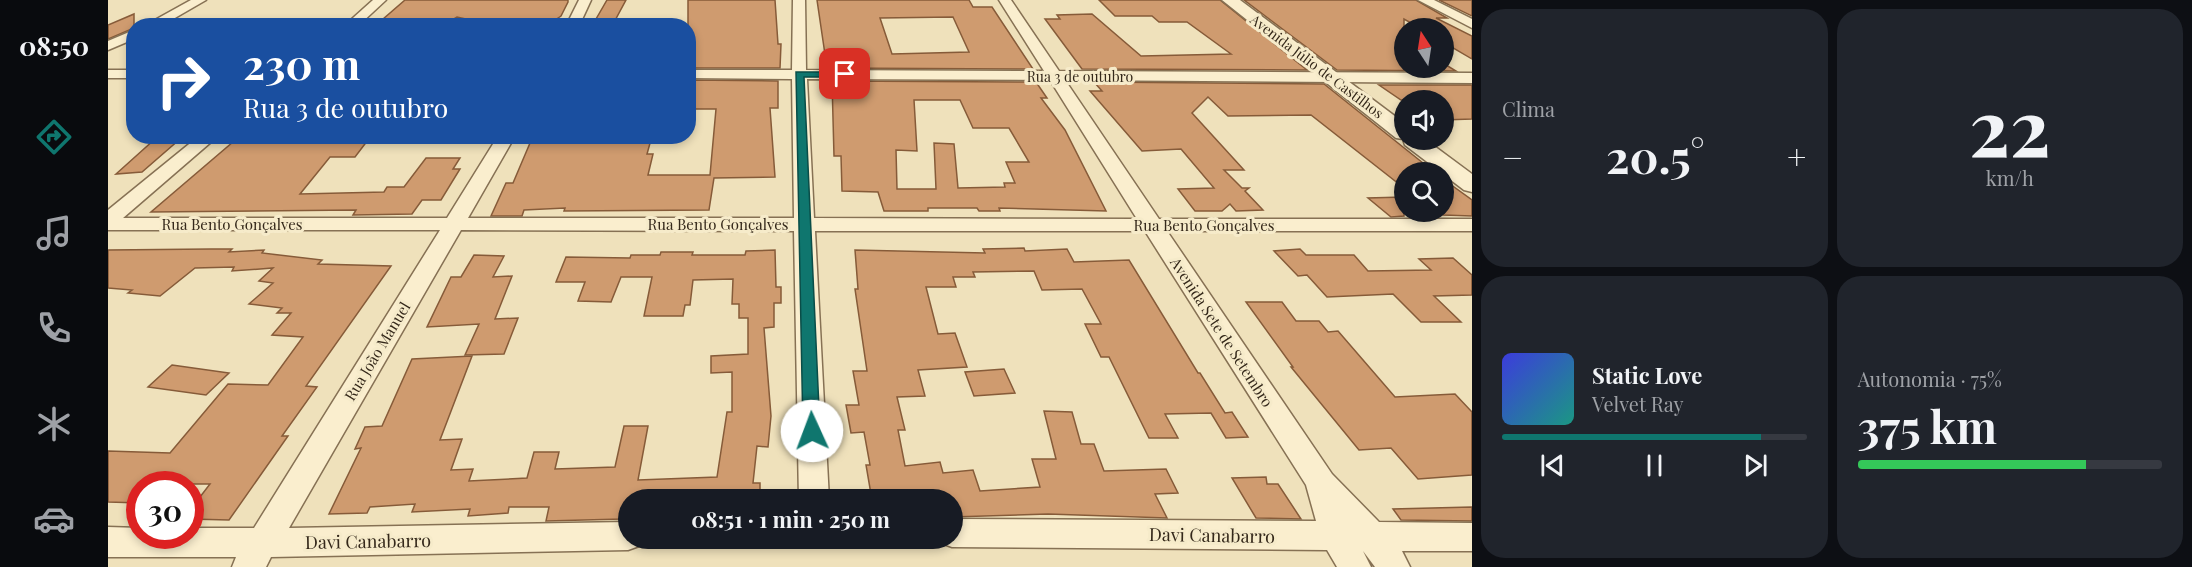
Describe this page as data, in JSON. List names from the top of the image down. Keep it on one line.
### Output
{"streets":{"street":["Avenida Júlio de Castilhos","Rua 3 de outubro","Rua Bento Gonçalves","Avenida Sete de Setembro","Rua João Manuel","Davi Canabarro"]},"crossings":[["Avenida Júlio de Castilhos","Rua 3 de outubro"],["Rua 3 de outubro","Avenida Sete de Setembro"],["Rua Bento Gonçalves","Avenida Sete de Setembro"],["Rua Bento Gonçalves","Rua João Manuel"],["Avenida Sete de Setembro","Davi Canabarro"],["Rua João Manuel","Davi Canabarro"]],"north":"top","page":{"tabs":"08:50","tile":["Clima",["22","km/h"],["Autonomia · 75%","375 km"]],"turn":["230 m","Rua 3 de outubro"],"heat":["−","20.5°","+"],"song":["Static Love","Velvet Ray"],"limit":"30","trip":"08:51 · 1 min · 250 m"}}
